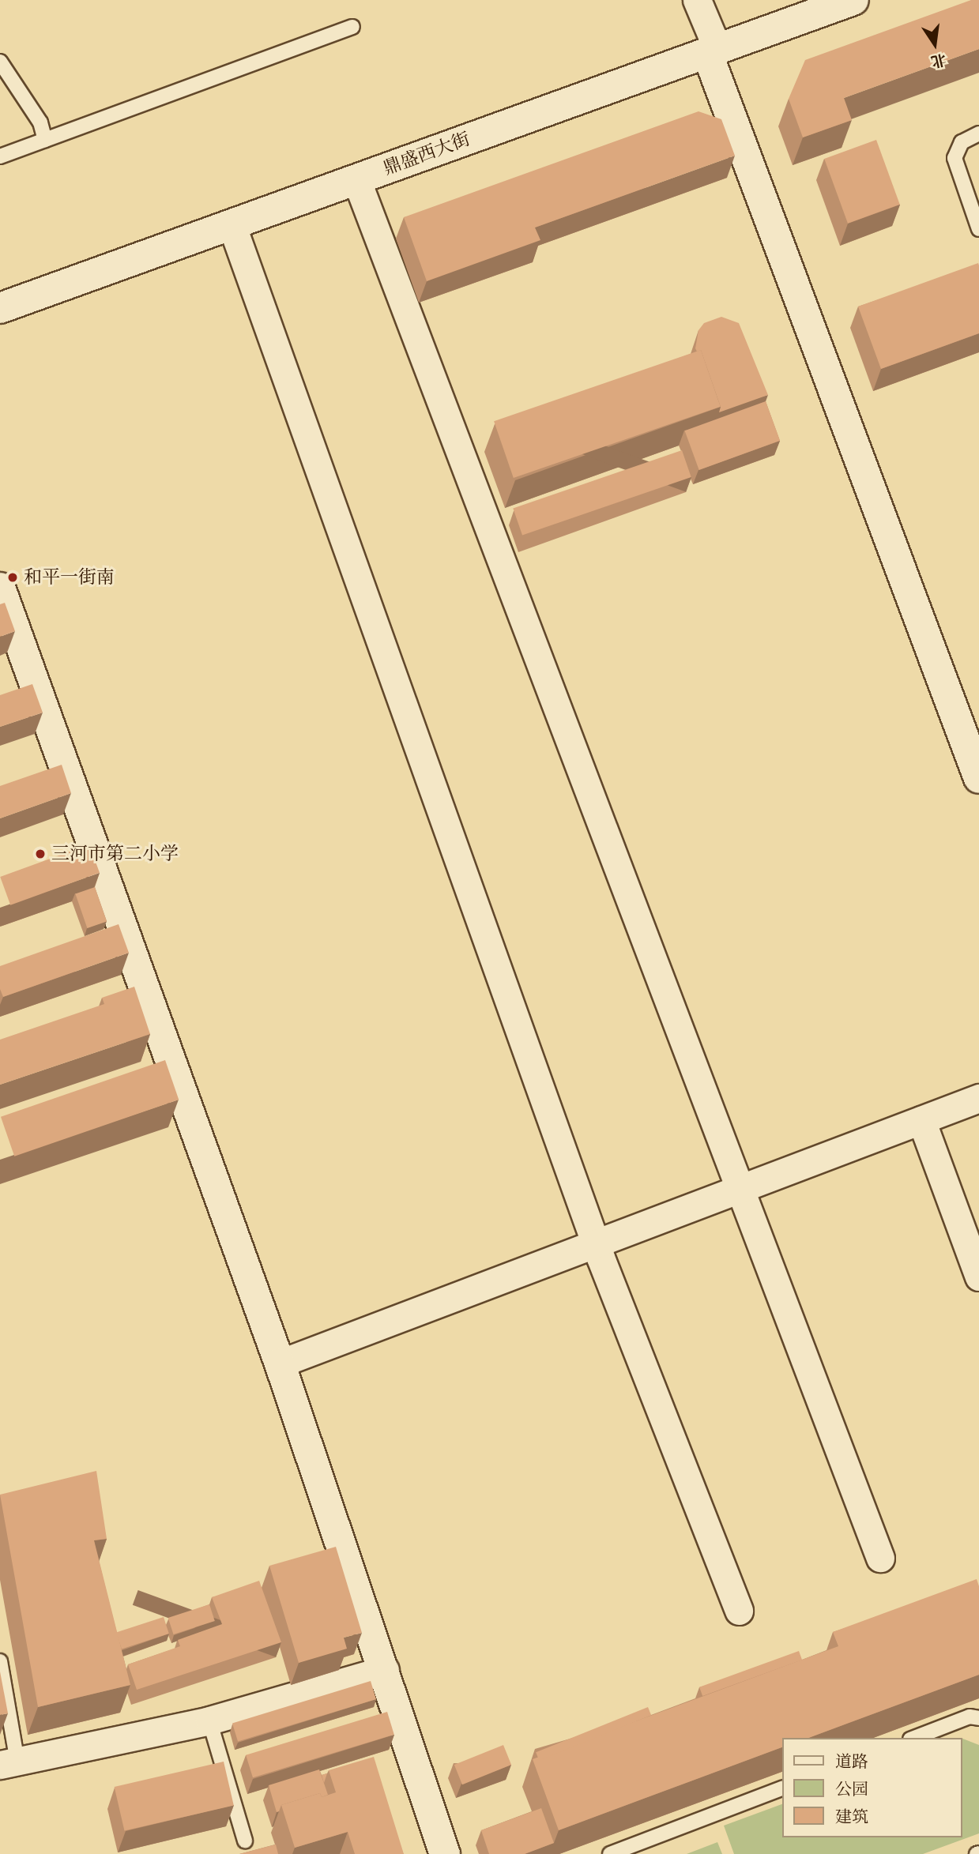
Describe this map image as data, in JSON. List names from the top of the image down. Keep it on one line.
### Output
{"streets":{"street":["鼎盛西大街"]},"places":["和平一街南","三河市第二小学"],"legend":["道路","公园","建筑"],"north":"bottom"}
